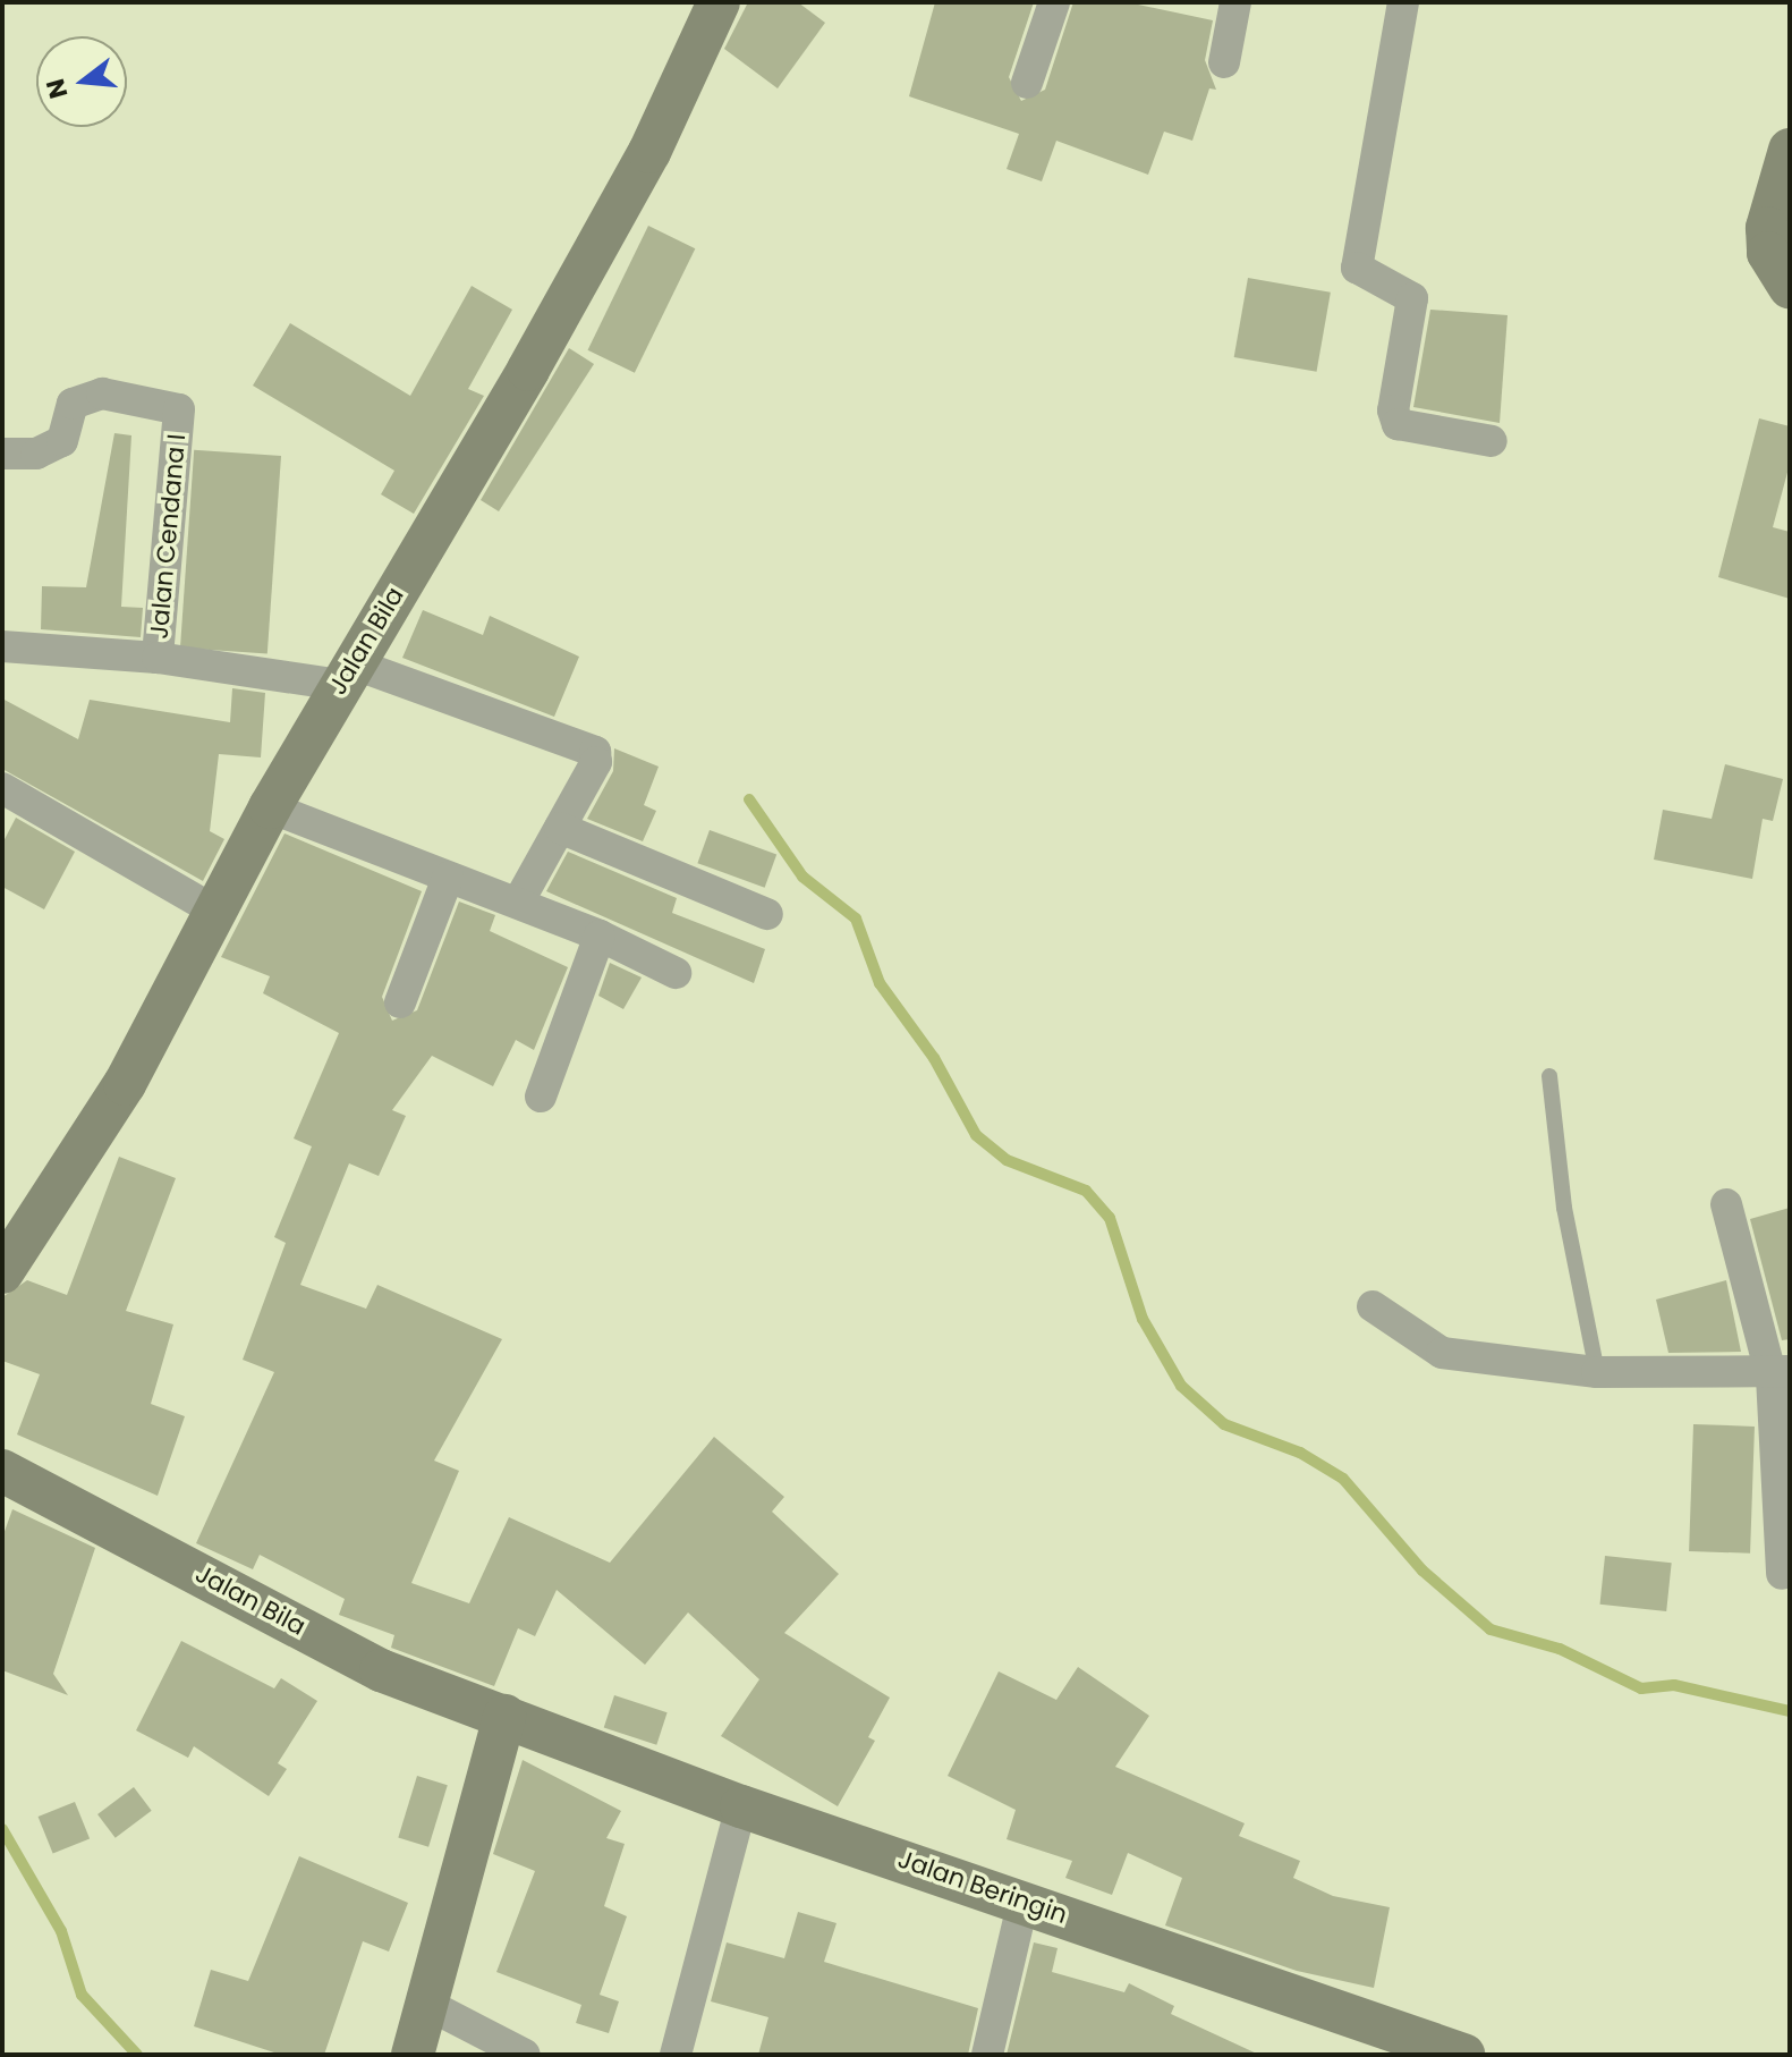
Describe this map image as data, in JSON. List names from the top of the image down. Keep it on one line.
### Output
{"streets":{"street":["Jalan Cendana I","Jalan Bila","Jalan Beringin"]},"crossings":[["Jalan Bila","Jalan Beringin"]],"north":"left"}
